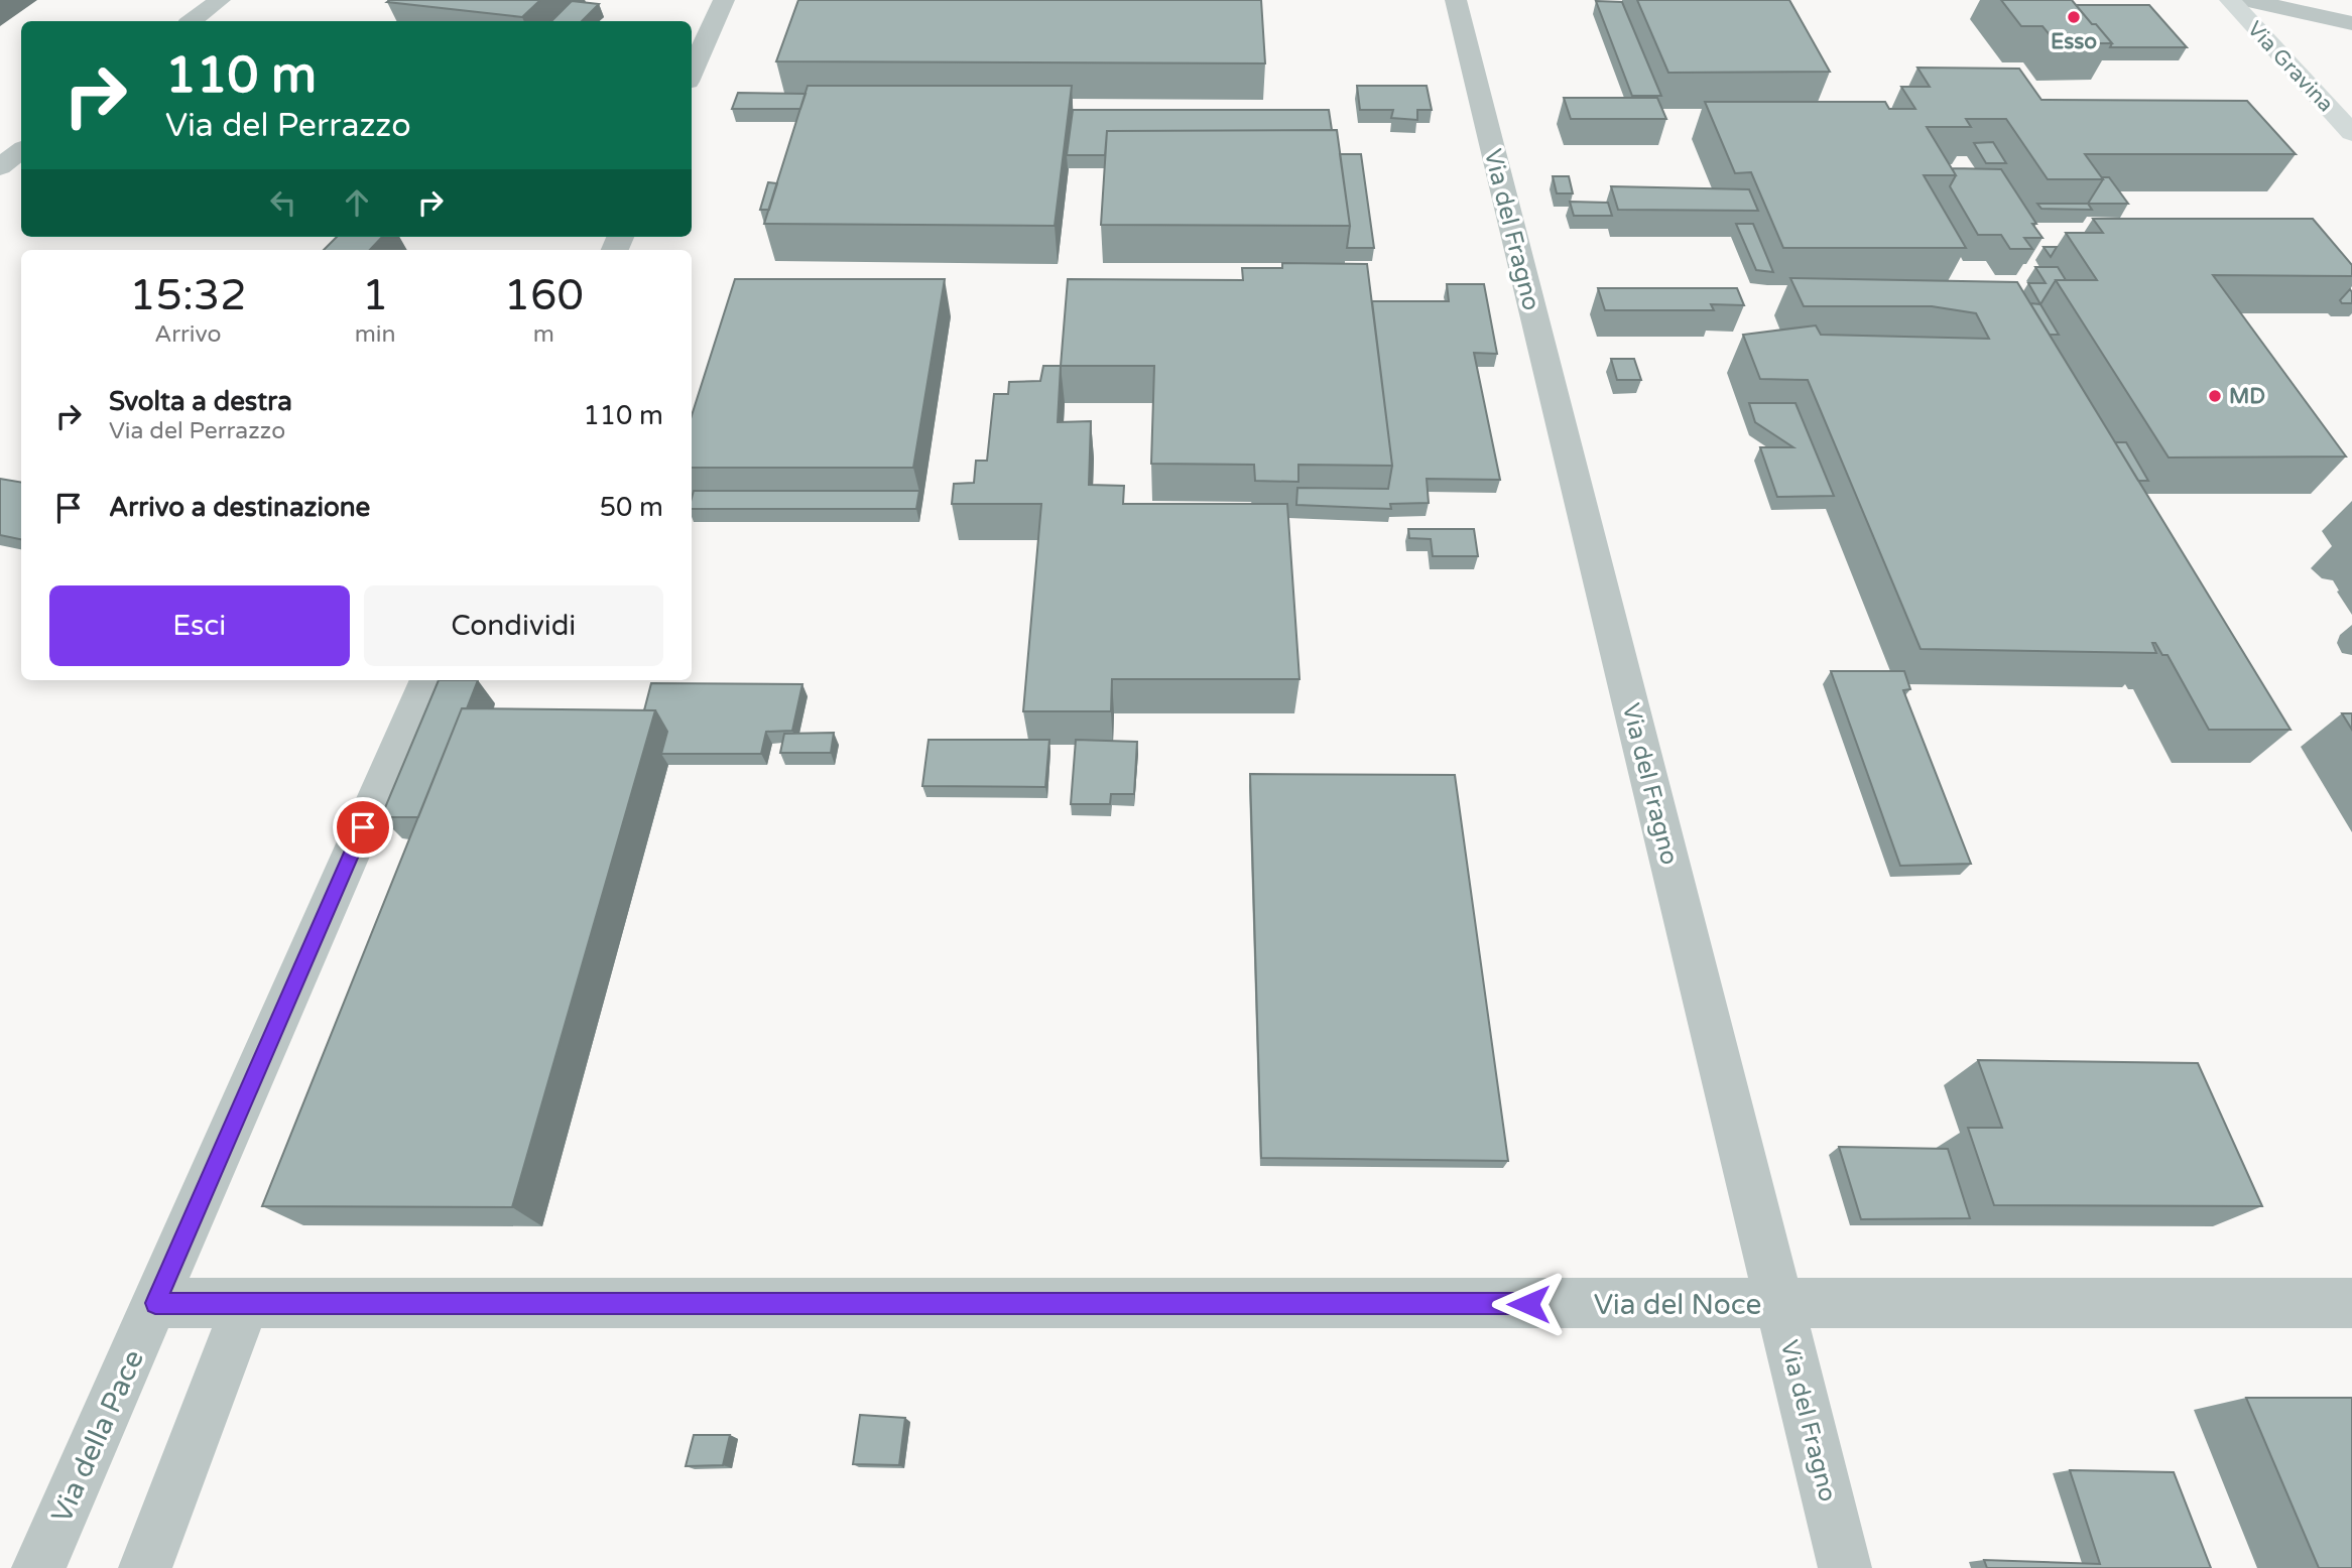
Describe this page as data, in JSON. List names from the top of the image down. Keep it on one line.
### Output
{"streets":{"main road":["Via Gravina"],"street":["Via del Fragno","Via del Noce","Via della Pace"]},"crossings":[["Via del Fragno","Via del Noce"],["Via del Noce","Via della Pace"]],"places":["Esso","MD"],"page":{"turn":["110 m","Via del Perrazzo"],"eta":["15:32","Arrivo","1","min","160","m"],"list":[{"name":"Svolta a destra","note":"Via del Perrazzo","value":"110 m"},{"name":"Arrivo a destinazione","value":"50 m"}],"buttons":["Esci","Condividi"]}}
